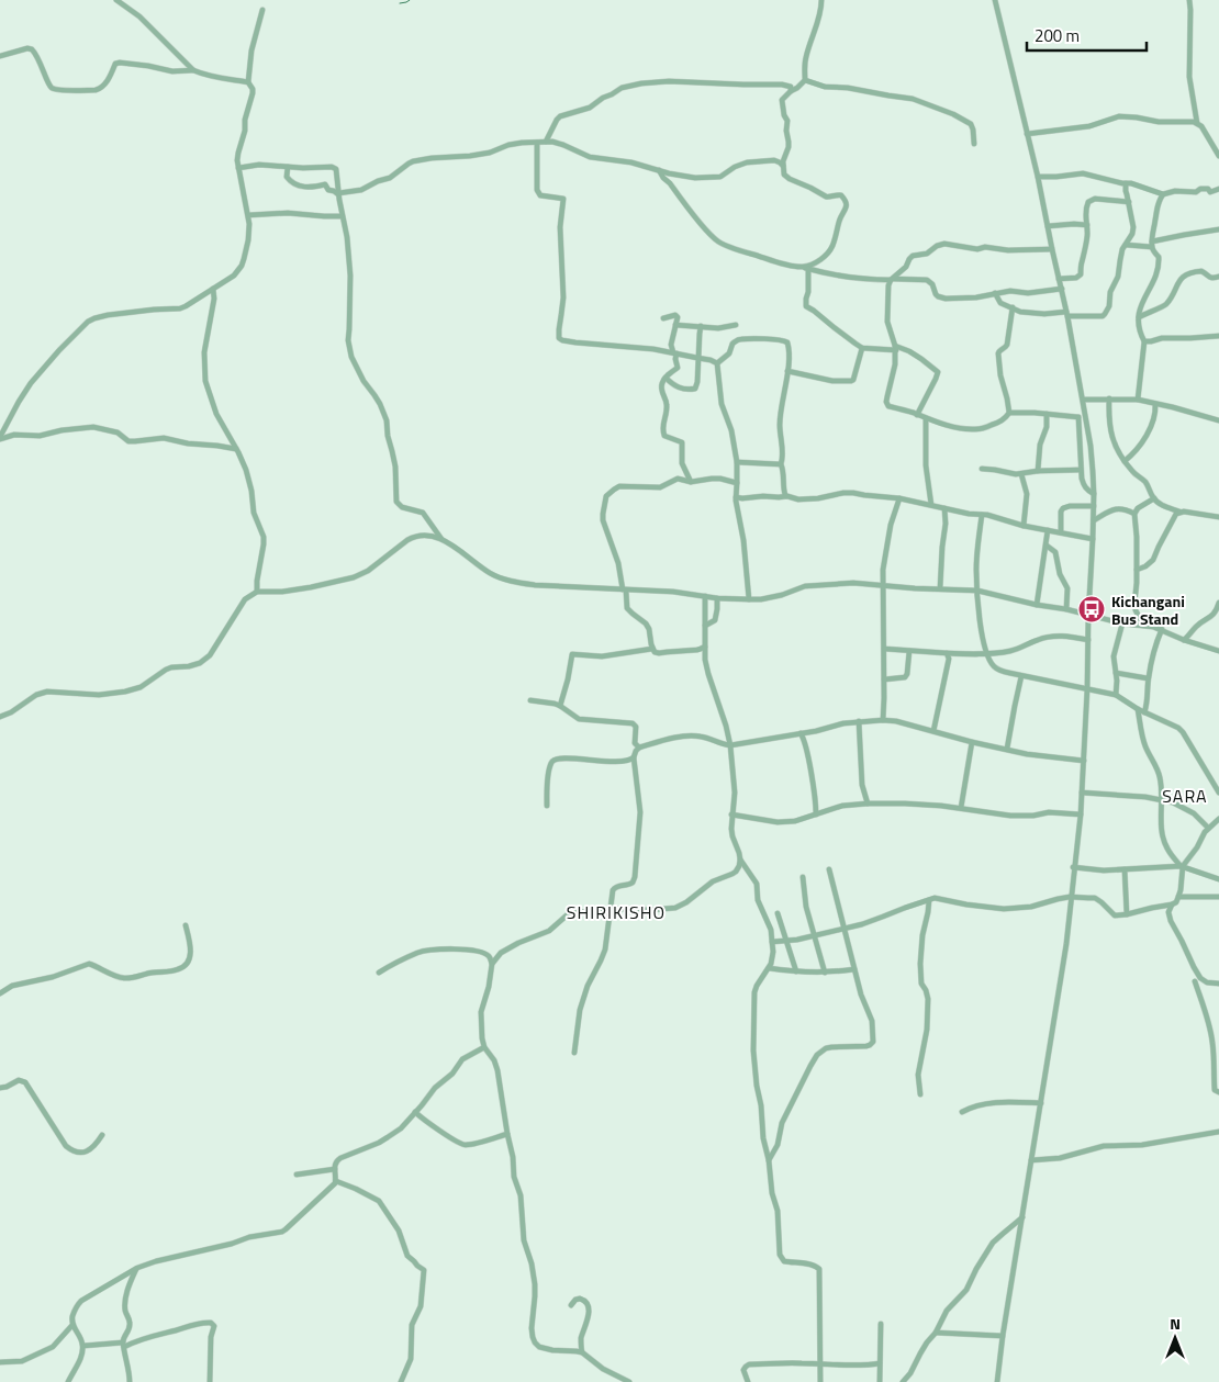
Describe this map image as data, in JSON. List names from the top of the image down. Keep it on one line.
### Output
{"districts":["SARA","SHIRIKISHO"],"places":{"bus stop":["Kichangani Bus Stand"]},"scale_bar":"200 m","north":"top"}
